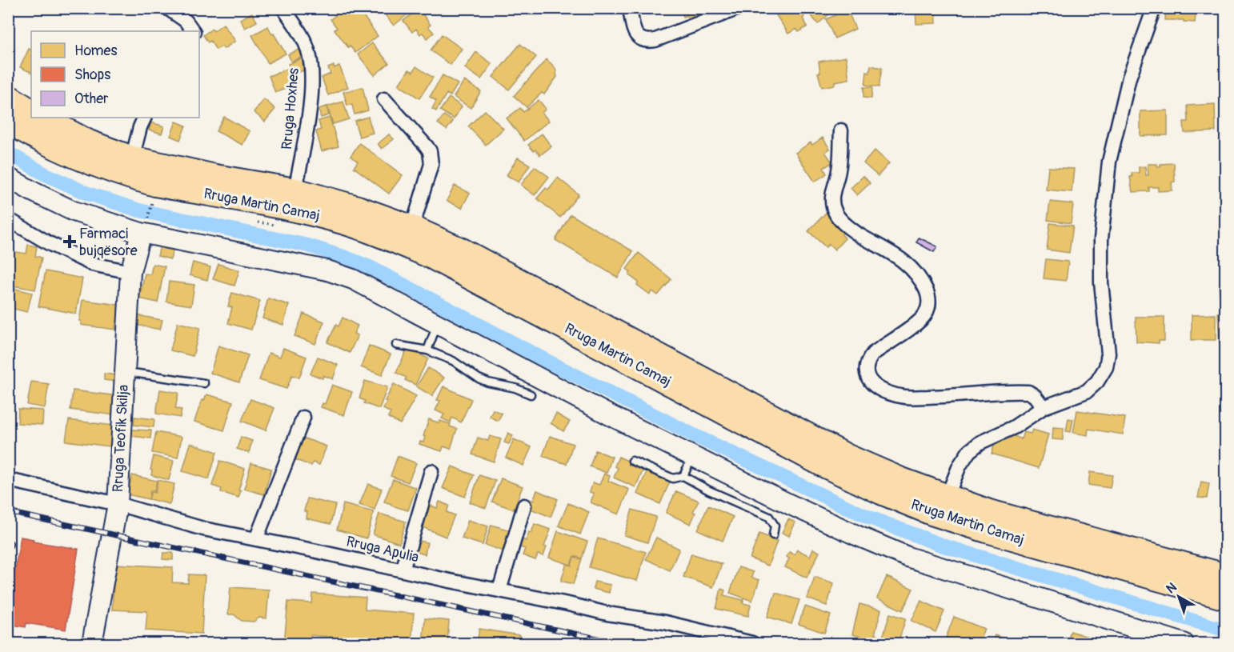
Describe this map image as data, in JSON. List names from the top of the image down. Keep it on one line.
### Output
{"streets":{"highway":["Rruga Martin Camaj"],"street":["Rruga Hoxhes","Rruga Teofik Skilja","Rruga Apulia"]},"crossings":[["Rruga Hoxhes","Rruga Martin Camaj"],["Rruga Teofik Skilja","Rruga Apulia"]],"places":{"health":["Farmaci bujqësore"]},"legend":["Homes","Shops","Other"],"north":"top left"}
